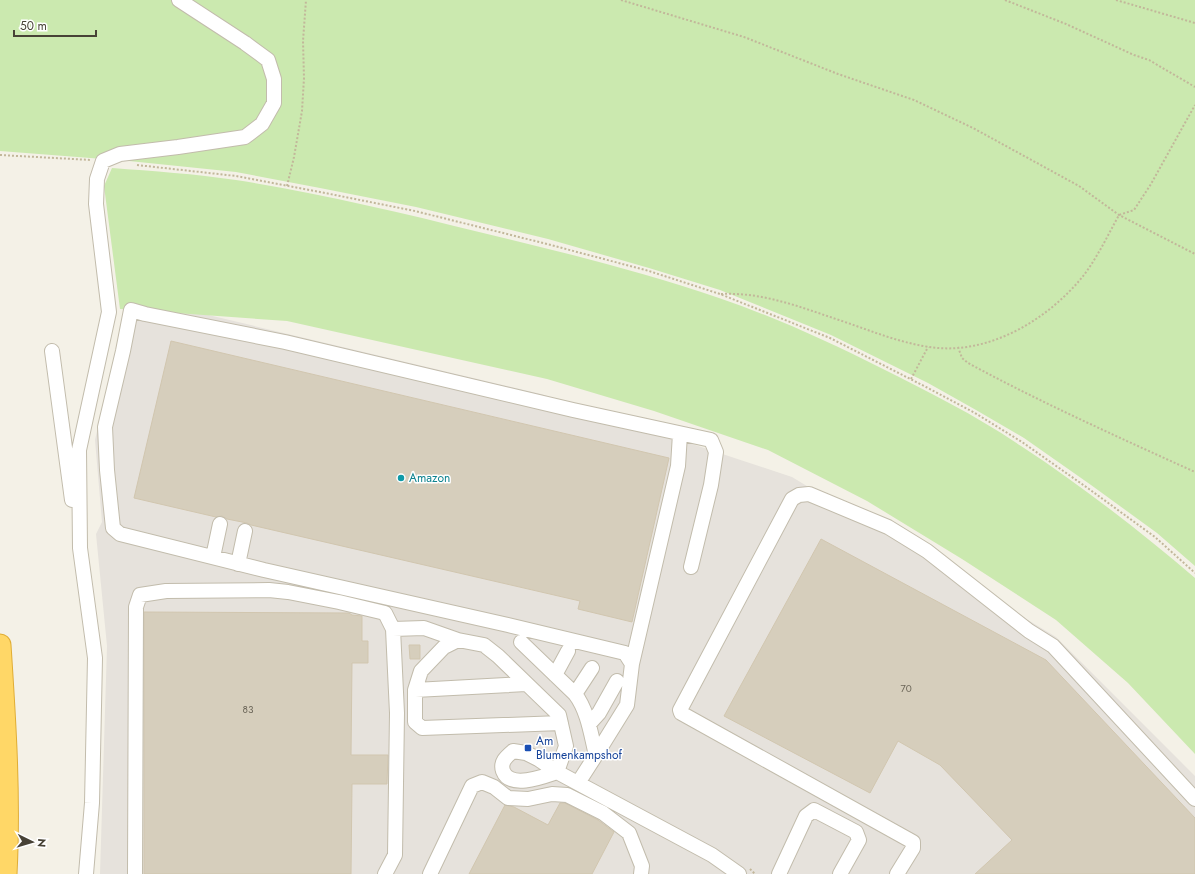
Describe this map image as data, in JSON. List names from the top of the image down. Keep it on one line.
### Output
{"places":{"other":["Amazon"],"transit":["Am Blumenkampshof"]},"house_numbers":["70","83"],"scale_bar":"50 m","north":"right"}
